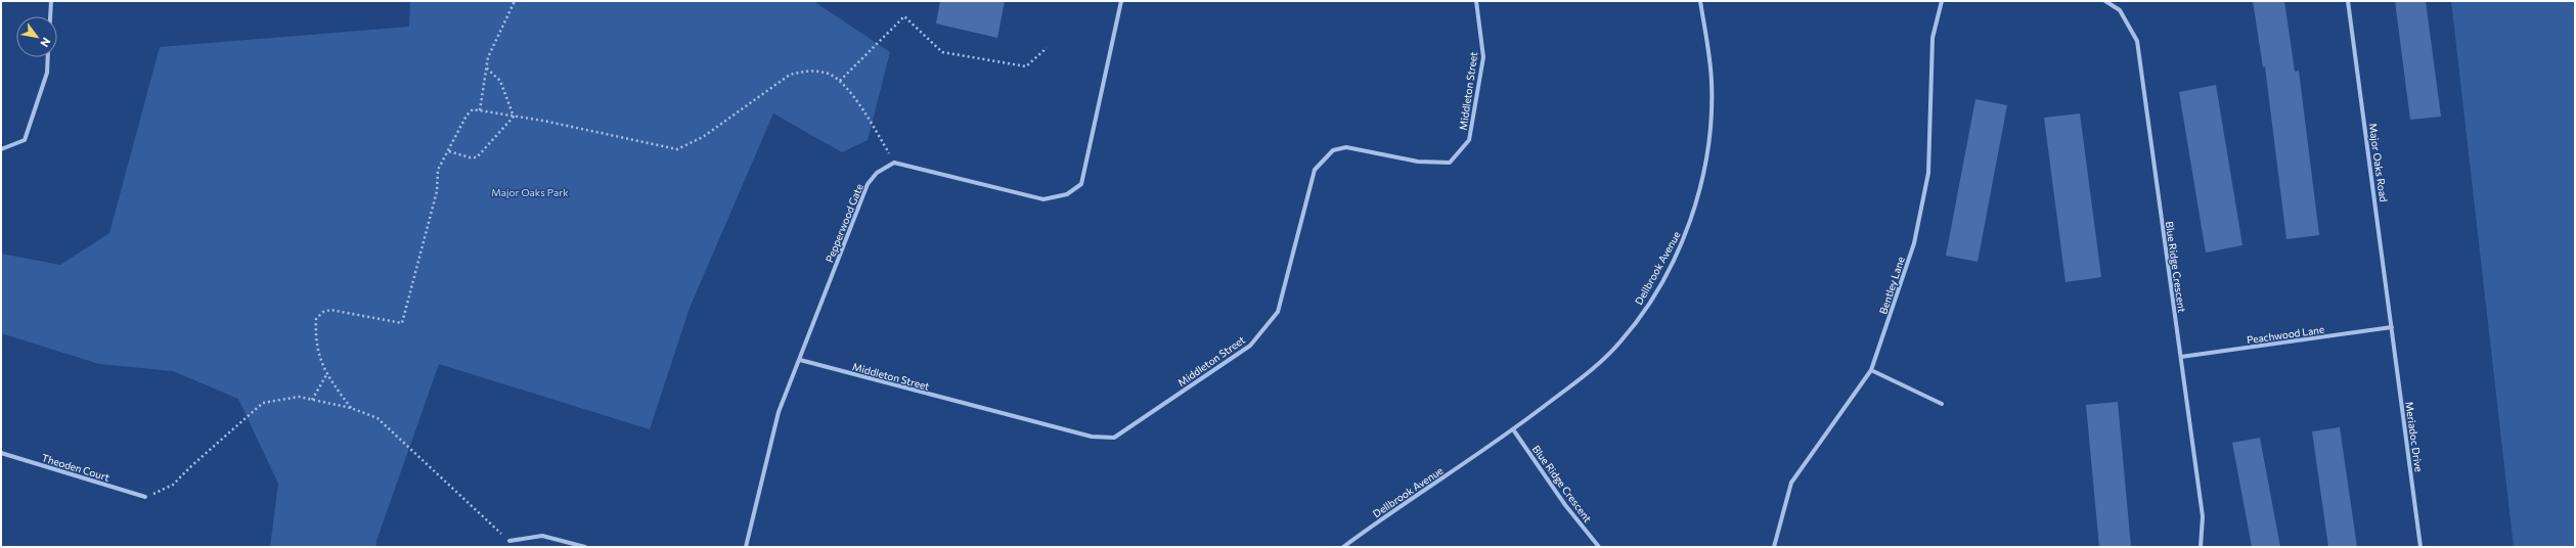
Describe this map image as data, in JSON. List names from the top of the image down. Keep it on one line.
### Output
{"streets":{"street":["Middleton Street","Major Oaks Road","Pepperwood Gate","Blue Ridge Crescent","Dellbrook Avenue","Bentley Lane","Peachwood Lane","Meriadoc Drive","Theoden Court"]},"crossings":[["Middleton Street","Pepperwood Gate"],["Major Oaks Road","Peachwood Lane"],["Major Oaks Road","Meriadoc Drive"],["Blue Ridge Crescent","Dellbrook Avenue"],["Blue Ridge Crescent","Peachwood Lane"],["Peachwood Lane","Meriadoc Drive"]],"parks":["Major Oaks Park"],"north":"bottom right"}
